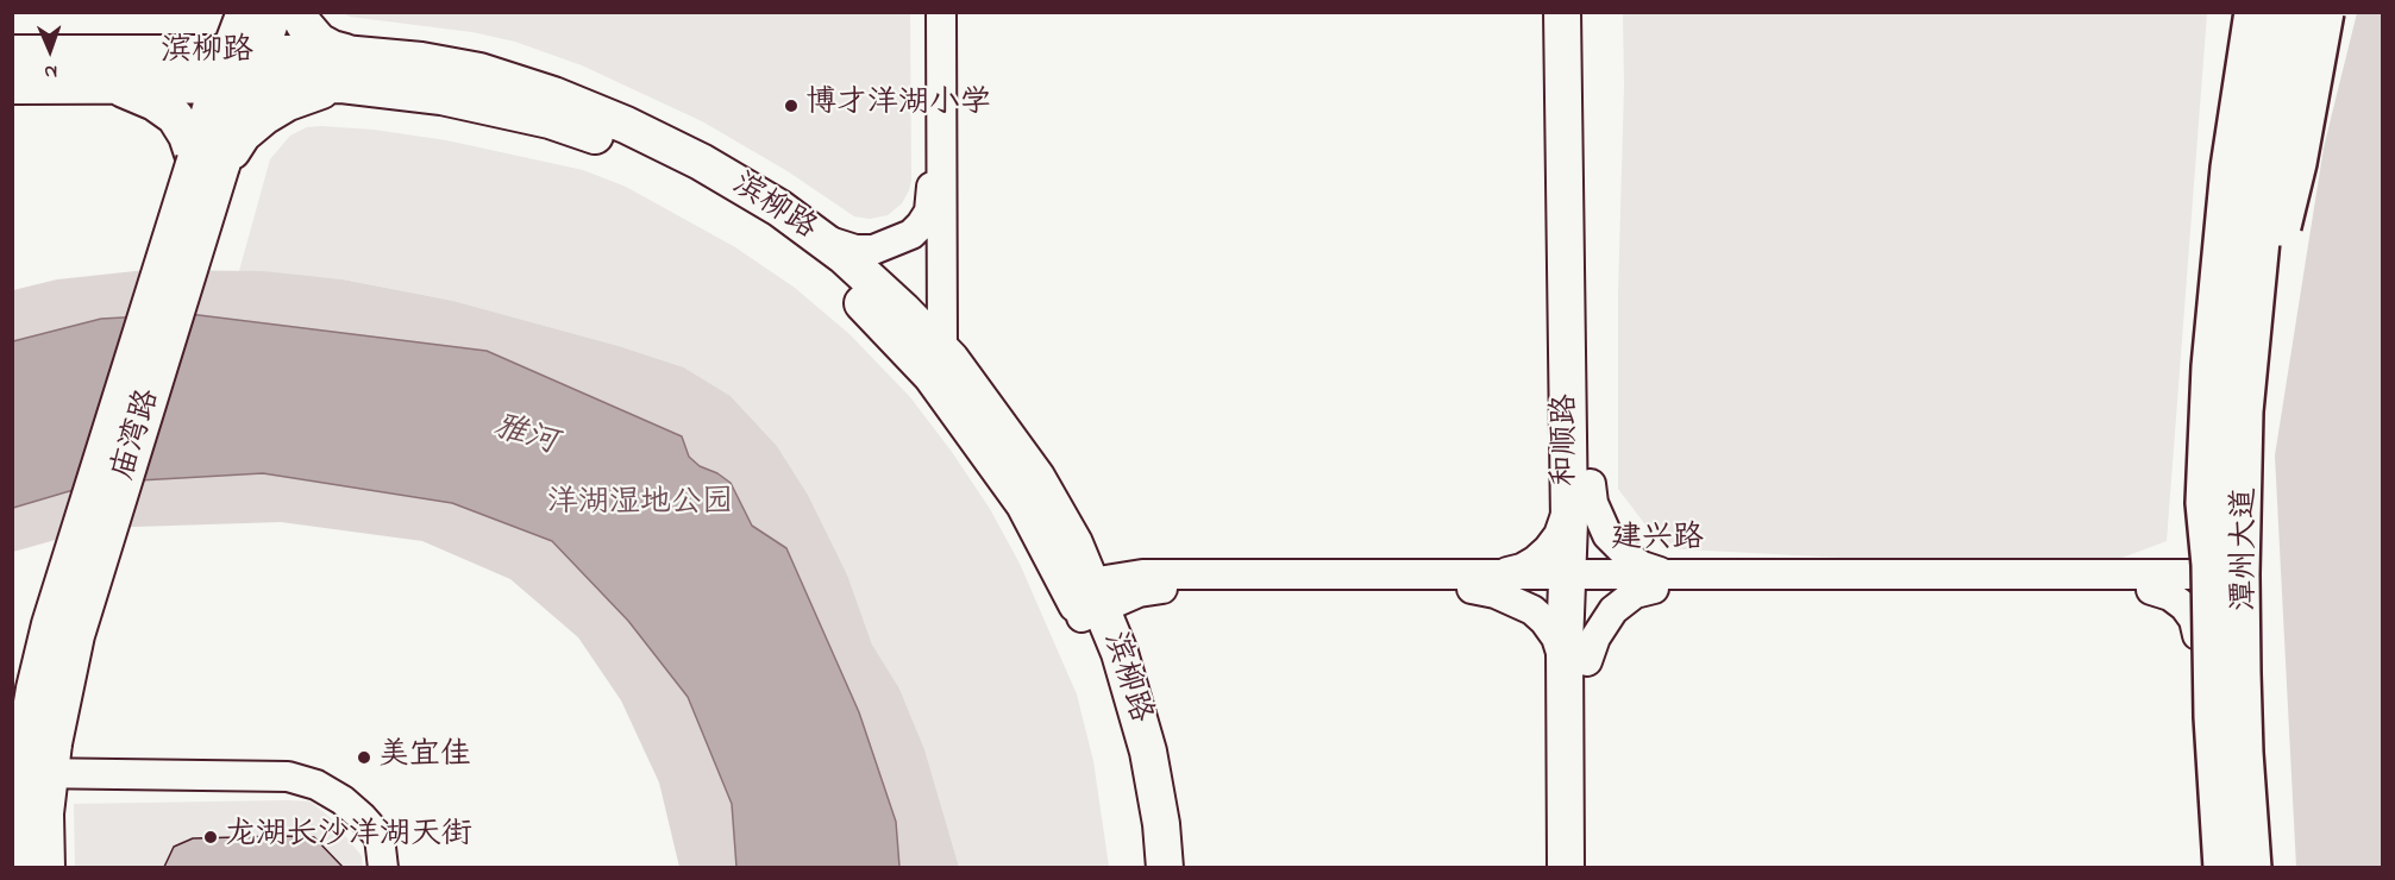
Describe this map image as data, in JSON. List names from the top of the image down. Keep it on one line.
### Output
{"streets":{"highway":["潭州大道"],"main road":["滨柳路","庙湾路","和顺路"],"street":["建兴路"]},"crossings":[["滨柳路","庙湾路"],["和顺路","建兴路"],["建兴路","潭州大道"]],"water":["雅河"],"parks":["洋湖湿地公园"],"places":["博才洋湖小学","美宜佳","龙湖长沙洋湖天街"],"north":"bottom"}
